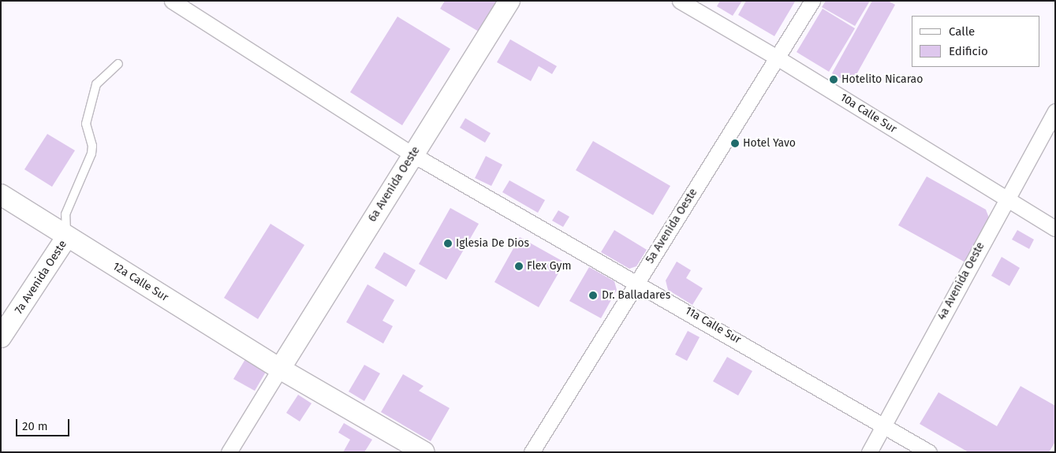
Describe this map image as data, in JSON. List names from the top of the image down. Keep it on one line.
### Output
{"streets":{"street":["10a Calle Sur","6a Avenida Oeste","5a Avenida Oeste","7a Avenida Oeste","4a Avenida Oeste","12a Calle Sur","11a Calle Sur"]},"crossings":[["10a Calle Sur","5a Avenida Oeste"],["10a Calle Sur","4a Avenida Oeste"],["6a Avenida Oeste","12a Calle Sur"],["6a Avenida Oeste","11a Calle Sur"],["5a Avenida Oeste","11a Calle Sur"],["7a Avenida Oeste","12a Calle Sur"],["4a Avenida Oeste","11a Calle Sur"]],"places":["Hotelito Nicarao","Hotel Yavo","Iglesia De Dios","Flex Gym","Dr. Balladares"],"legend":["Calle","Edificio"],"scale_bar":"20 m"}
